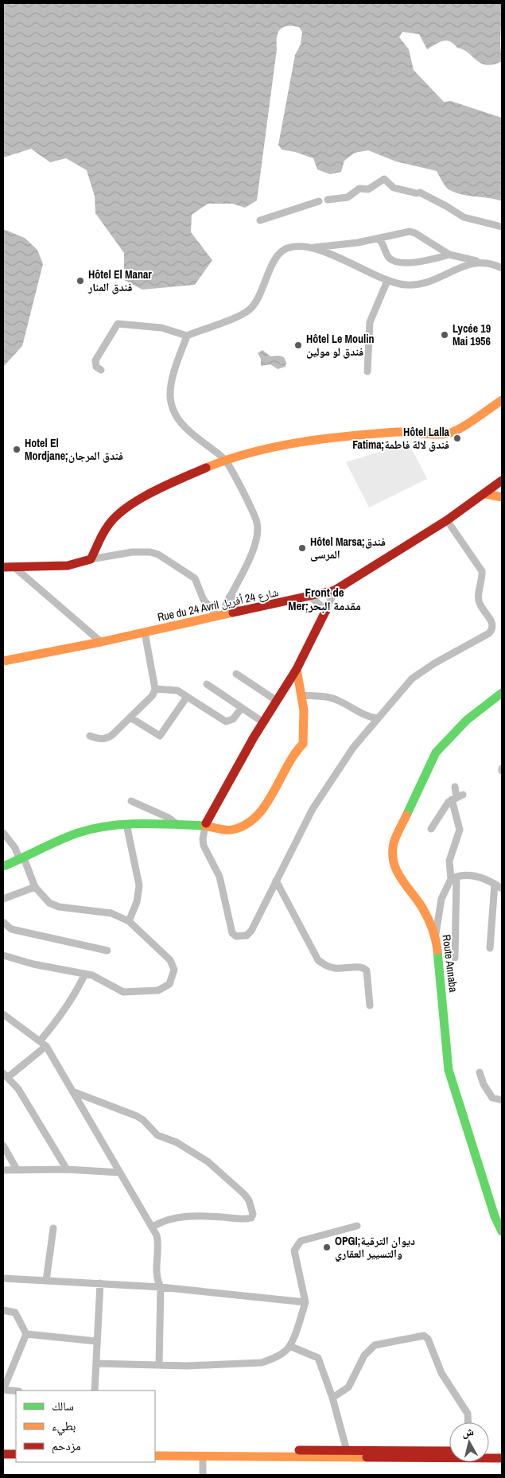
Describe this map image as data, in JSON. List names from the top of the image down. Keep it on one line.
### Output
{"streets":{"street":["Rue du 24 Avril شارع 24 أفريل","Route Annaba"]},"districts":["Front de Mer;مقدمة البحر"],"places":["Hôtel El Manar فندق المنار","Lycée 19 Mai 1956","Hôtel Le Moulin فندق لو مولين","Hôtel Lalla Fatima;فندق لالة فاطمة","Hotel El Mordjane;فندق المرجان","Hôtel Marsa;فندق المرسى","OPGI;ديوان الترقية والتسيير العقاري"],"legend":["سالك","بطيء","مزدحم"],"north":"top"}
